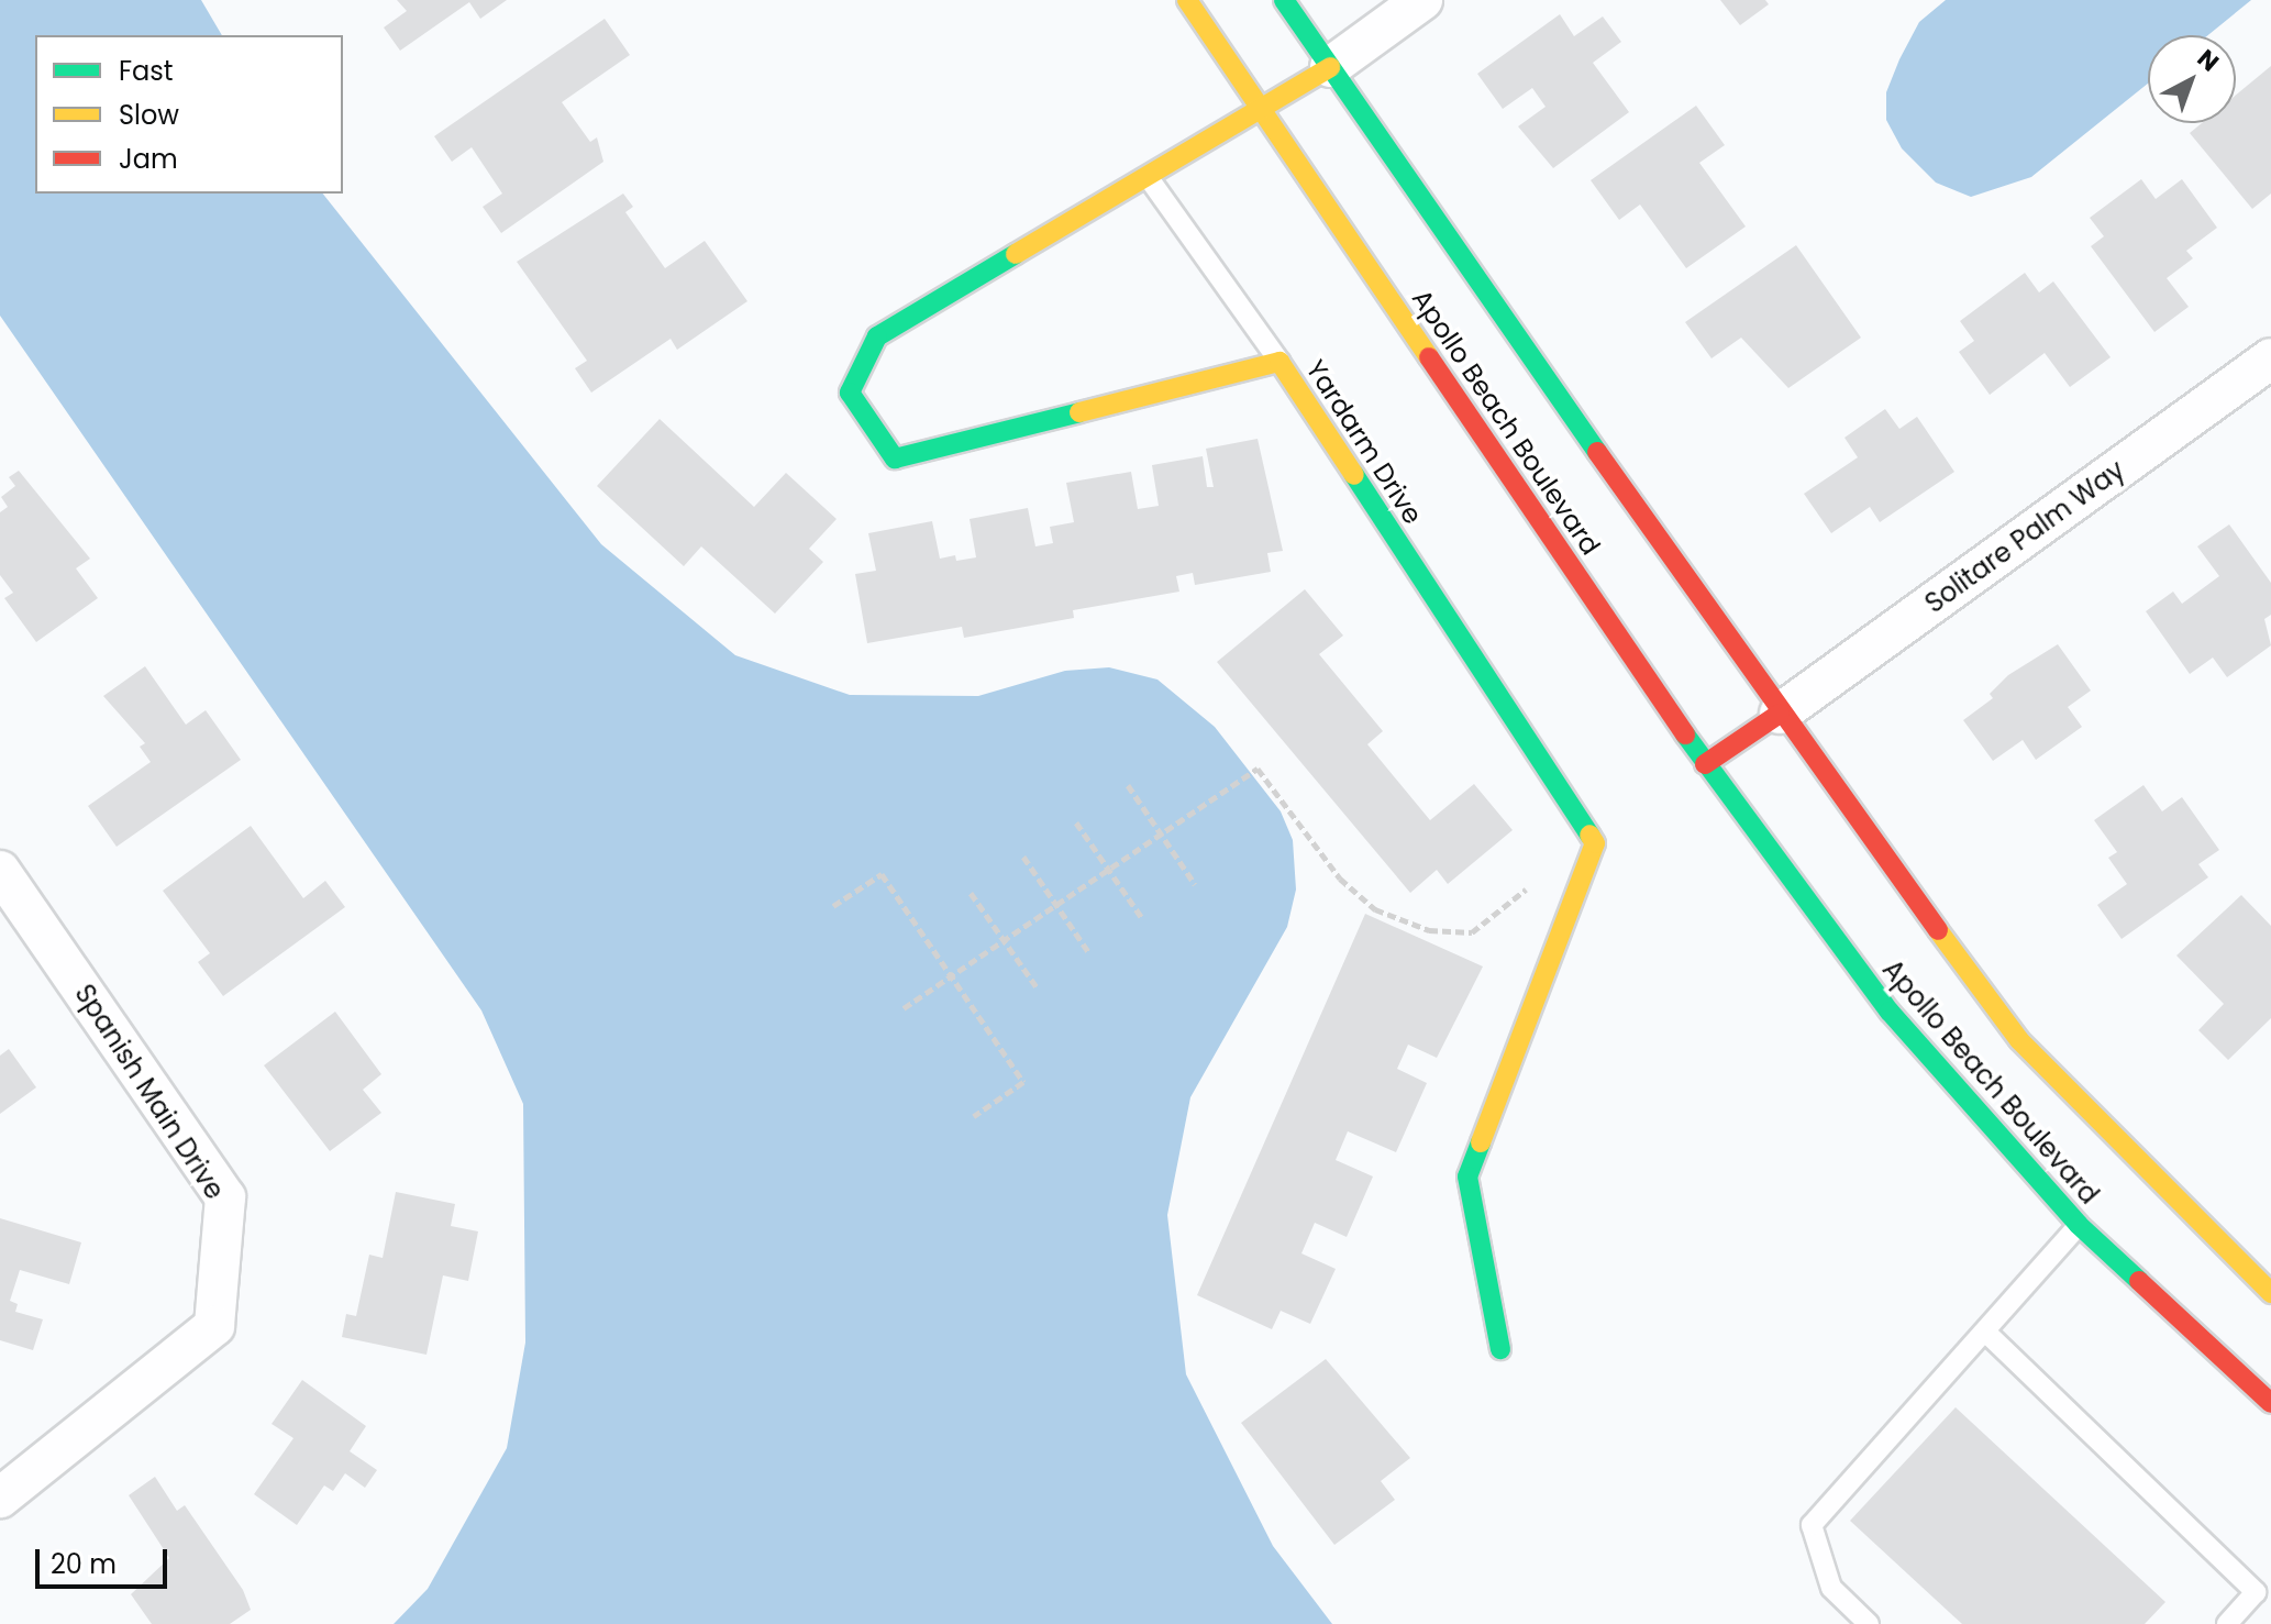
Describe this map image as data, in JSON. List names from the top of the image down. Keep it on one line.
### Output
{"streets":{"main road":["Apollo Beach Boulevard","Yardarm Drive"],"street":["Solitare Palm Way","Spanish Main Drive"]},"crossings":[["Apollo Beach Boulevard","Yardarm Drive"],["Apollo Beach Boulevard","Solitare Palm Way"]],"legend":["Fast","Slow","Jam"],"scale_bar":"20 m","north":"top right"}
